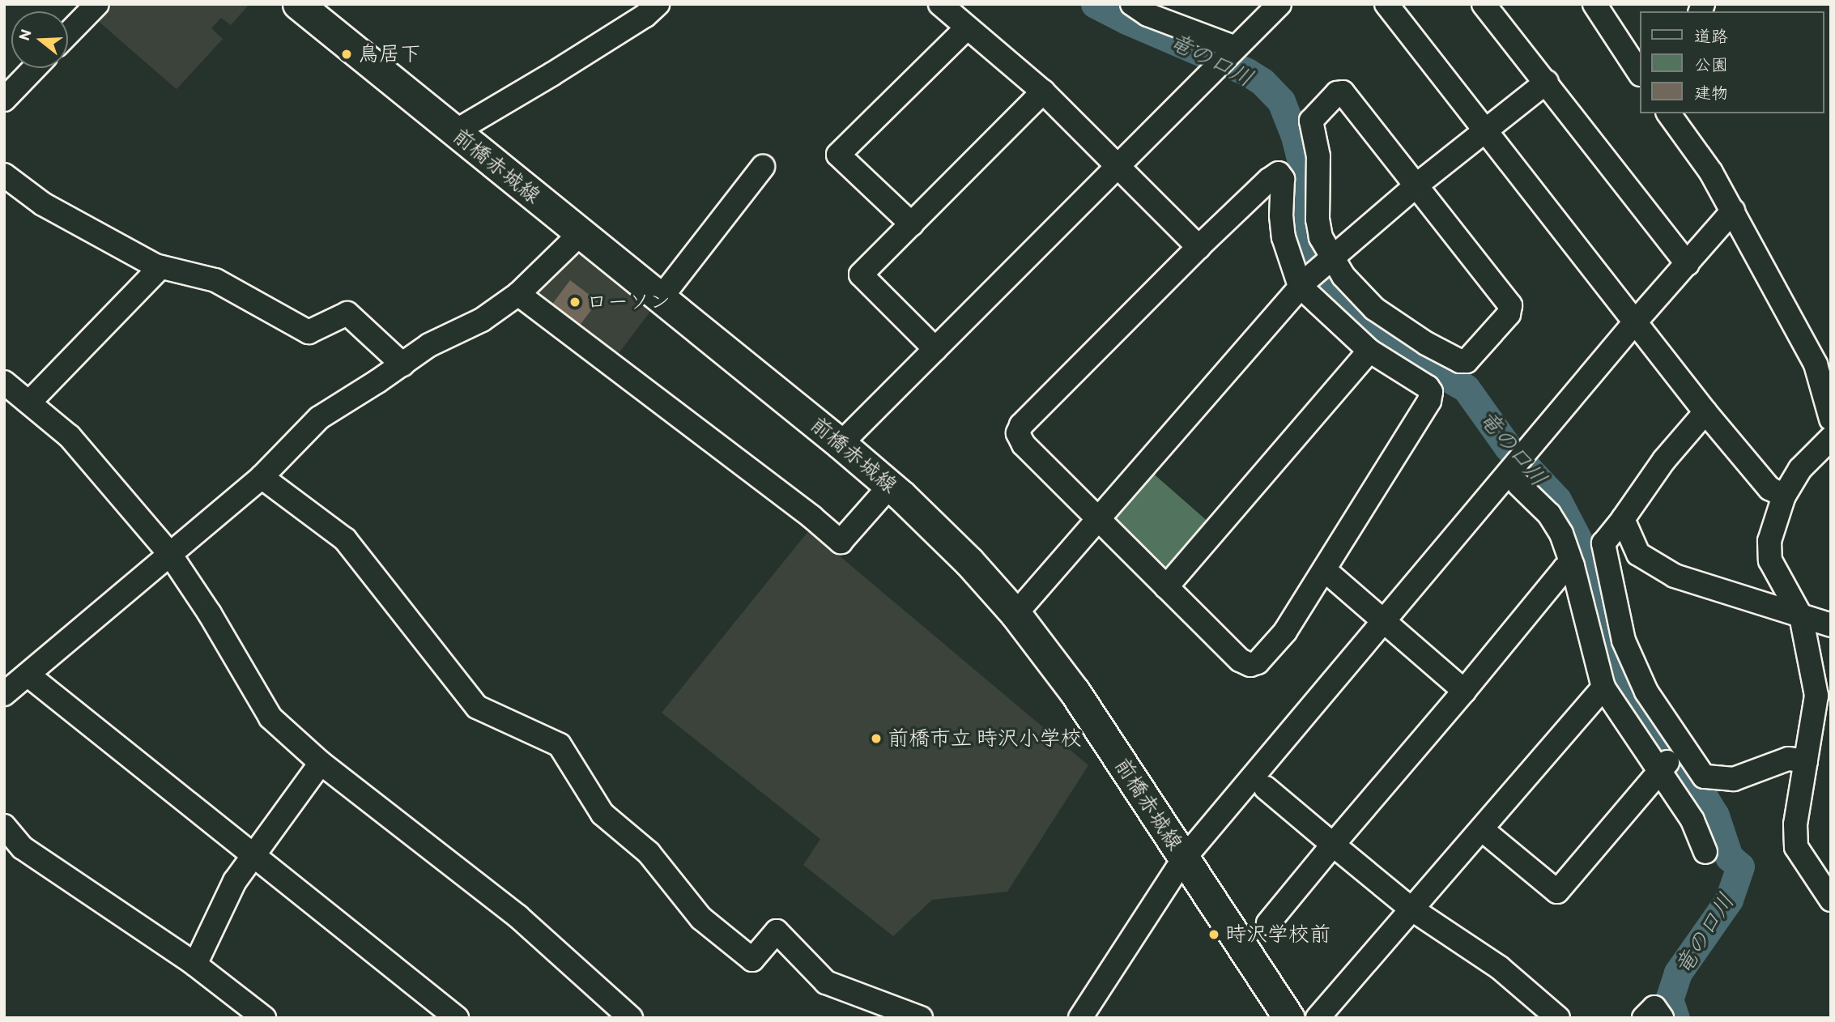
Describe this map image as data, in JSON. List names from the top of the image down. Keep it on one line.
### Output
{"streets":{"main road":["前橋赤城線"]},"water":["竜の口川"],"places":["鳥居下","ローソン","前橋市立 時沢小学校","時沢学校前"],"legend":["道路","公園","建物"],"north":"left"}
